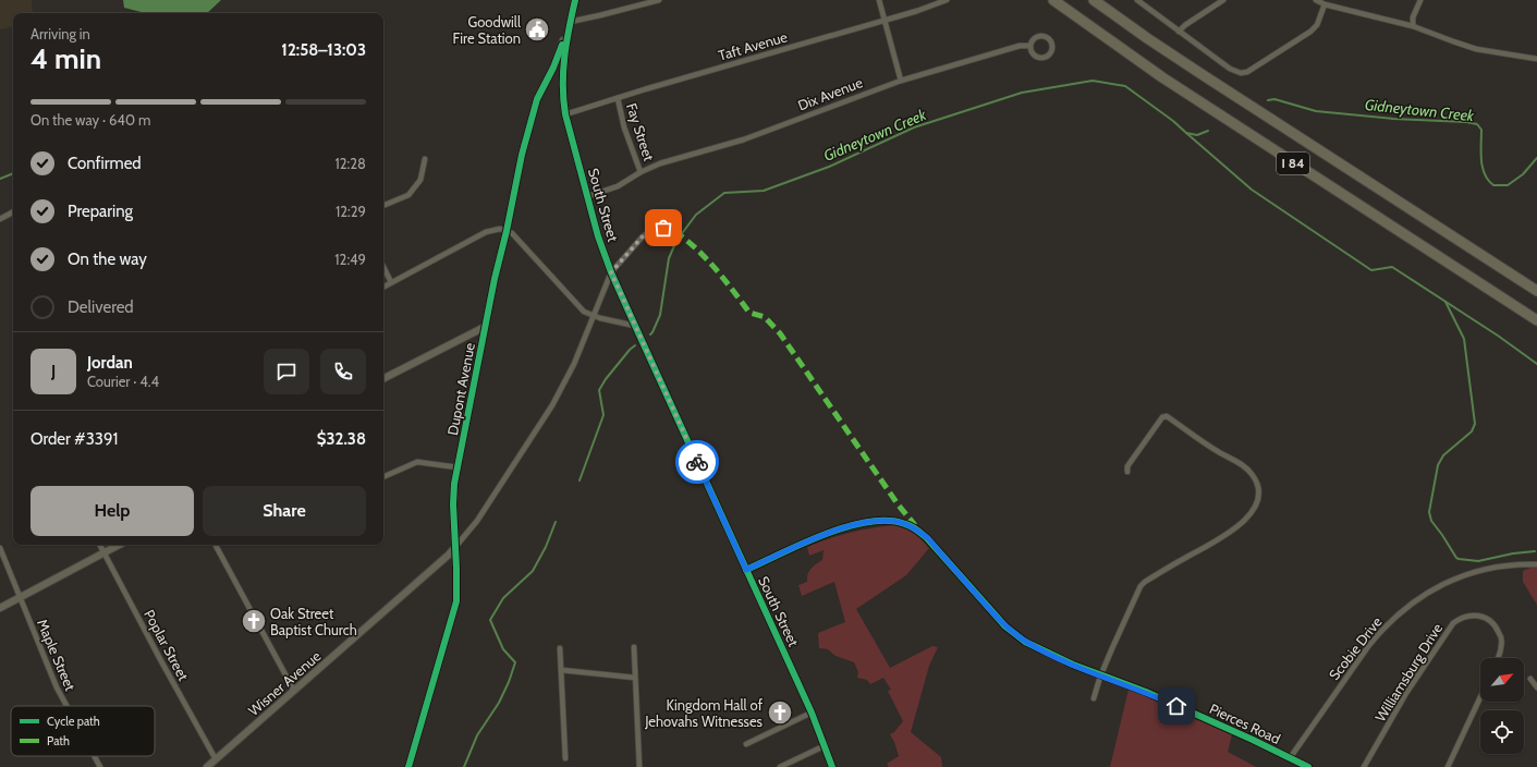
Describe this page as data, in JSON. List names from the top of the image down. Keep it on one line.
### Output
{"streets":{"highway":["I 84"],"street":["Taft Avenue","Dix Avenue","Fay Street","South Street","Dupont Avenue","Poplar Street","Scobie Drive","Maple Street","Williamsburg Drive","Wisner Avenue","Pierces Road"]},"crossings":[["Taft Avenue","Fay Street"],["Taft Avenue","South Street"],["Dix Avenue","Fay Street"],["Dix Avenue","South Street"],["South Street","Dupont Avenue"],["South Street","Pierces Road"],["Dupont Avenue","Wisner Avenue"],["Poplar Street","Wisner Avenue"],["Scobie Drive","Pierces Road"]],"water":["Gidneytown Creek"],"places":{"public building":["Goodwill Fire Station"],"church":["Oak Street Baptist Church","Kingdom Hall of Jehovahs Witnesses"]},"legend":["Cycle path","Path"],"north":"top right","page":{"heading":["4 min","Arriving in","12:58–13:03"],"panel":["Jordan","Courier · 4.4","Order #3391","$32.38"],"bar":"On the way · 640 m","list":[["Confirmed","12:28"],["Preparing","12:29"],["On the way","12:49"],"Delivered"],"round":"J","buttons":["Help","Share"]}}
